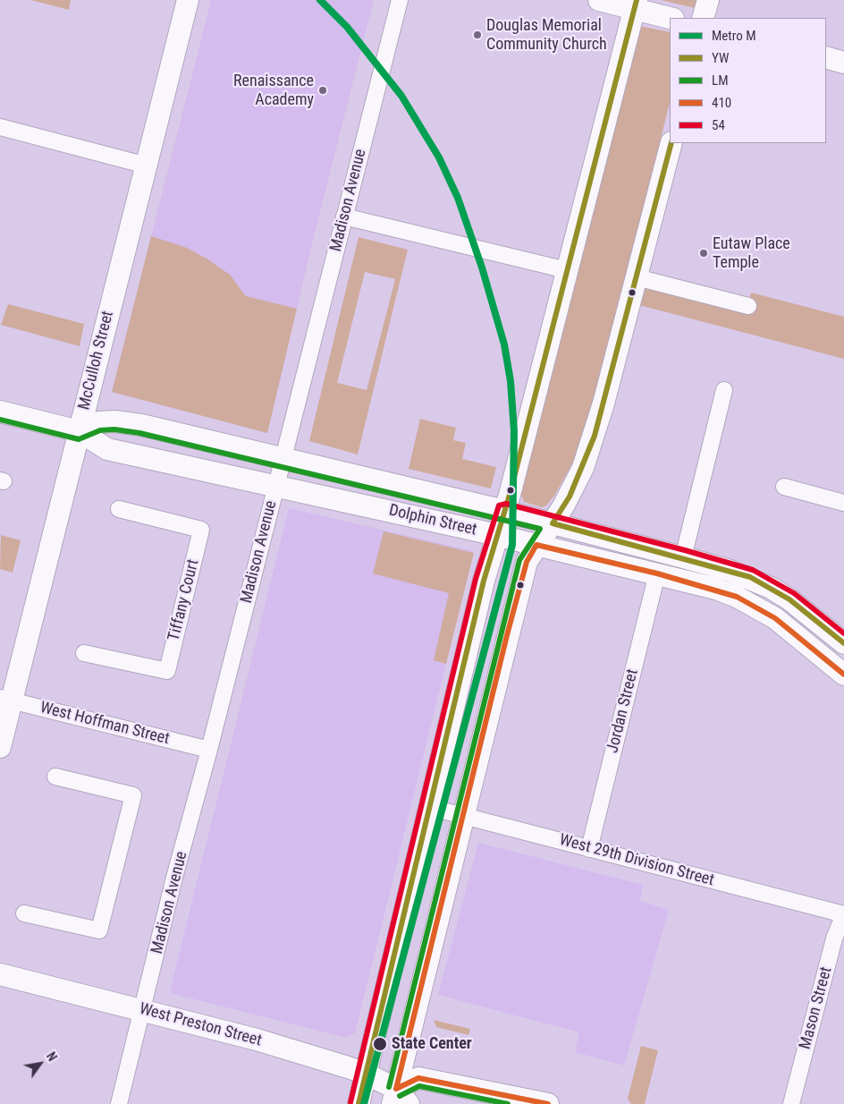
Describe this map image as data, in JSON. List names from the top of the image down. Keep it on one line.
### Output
{"streets":{"street":["Madison Avenue","McCulloh Street","Dolphin Street","Tiffany Court","Jordan Street","West Hoffman Street","West 29th Division Street","Mason Street","West Preston Street"]},"crossings":[["Madison Avenue","Dolphin Street"],["Madison Avenue","West Hoffman Street"],["Madison Avenue","West Preston Street"],["McCulloh Street","Dolphin Street"],["McCulloh Street","West Hoffman Street"],["Dolphin Street","Jordan Street"],["Jordan Street","West 29th Division Street"],["West 29th Division Street","Mason Street"]],"places":["Douglas Memorial Community Church","Renaissance Academy","Eutaw Place Temple","State Center"],"lines":["metro line M","transit line YW","transit line LM","transit line 54","transit line 410"],"legend":["Metro M","YW","LM","410","54"],"north":"top right"}
